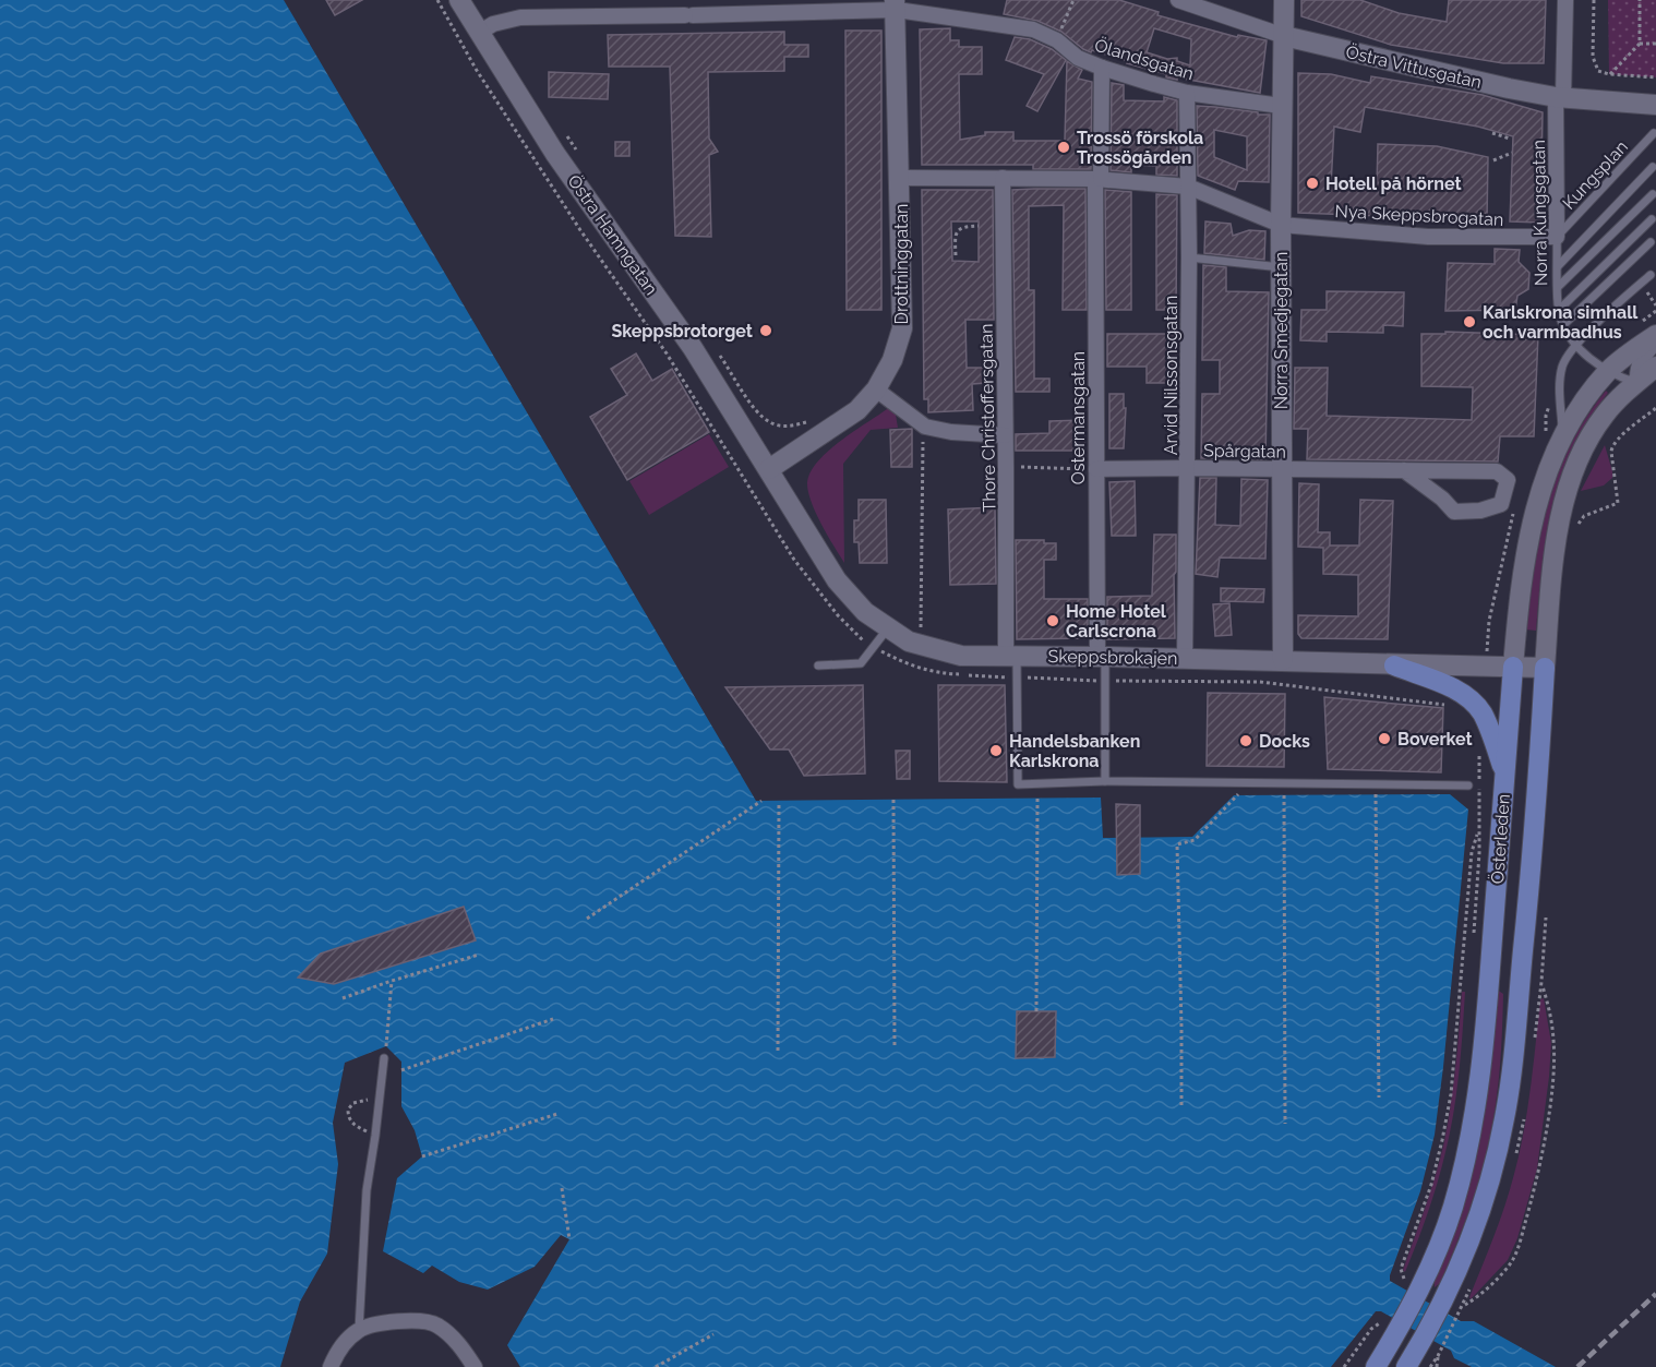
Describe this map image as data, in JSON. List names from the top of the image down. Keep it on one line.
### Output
{"streets":{"main road":["Österleden"],"street":["Ölandsgatan","Östra Vittusgatan","Norra Kungsgatan","Nya Skeppsbrogatan","Östra Hamngatan","Drottninggatan","Norra Smedjegatan","Arvid Nilssonsgatan","Thore Christoffersgatan","Ostermansgatan","Spårgatan","Skeppsbrokajen"],"lane":["Kungsplan"]},"crossings":[["Ölandsgatan","Östra Hamngatan"],["Ölandsgatan","Drottninggatan"],["Ölandsgatan","Norra Smedjegatan"],["Ölandsgatan","Arvid Nilssonsgatan"],["Ölandsgatan","Ostermansgatan"],["Östra Vittusgatan","Norra Kungsgatan"],["Östra Vittusgatan","Norra Smedjegatan"],["Kungsplan","Norra Kungsgatan"],["Kungsplan","Nya Skeppsbrogatan"],["Norra Kungsgatan","Nya Skeppsbrogatan"],["Norra Kungsgatan","Österleden"],["Nya Skeppsbrogatan","Drottninggatan"],["Nya Skeppsbrogatan","Norra Smedjegatan"],["Nya Skeppsbrogatan","Arvid Nilssonsgatan"],["Nya Skeppsbrogatan","Thore Christoffersgatan"],["Nya Skeppsbrogatan","Ostermansgatan"],["Östra Hamngatan","Drottninggatan"],["Östra Hamngatan","Skeppsbrokajen"],["Drottninggatan","Skeppsbrokajen"],["Norra Smedjegatan","Spårgatan"],["Norra Smedjegatan","Skeppsbrokajen"],["Arvid Nilssonsgatan","Spårgatan"],["Arvid Nilssonsgatan","Skeppsbrokajen"],["Thore Christoffersgatan","Skeppsbrokajen"],["Ostermansgatan","Spårgatan"],["Ostermansgatan","Skeppsbrokajen"],["Skeppsbrokajen","Österleden"]],"places":["Trossö förskola Trossögården","Hotell på hörnet","Karlskrona simhall och varmbadhus","Skeppsbrotorget","Home Hotel Carlscrona","Boverket","Docks","Handelsbanken Karlskrona"]}
